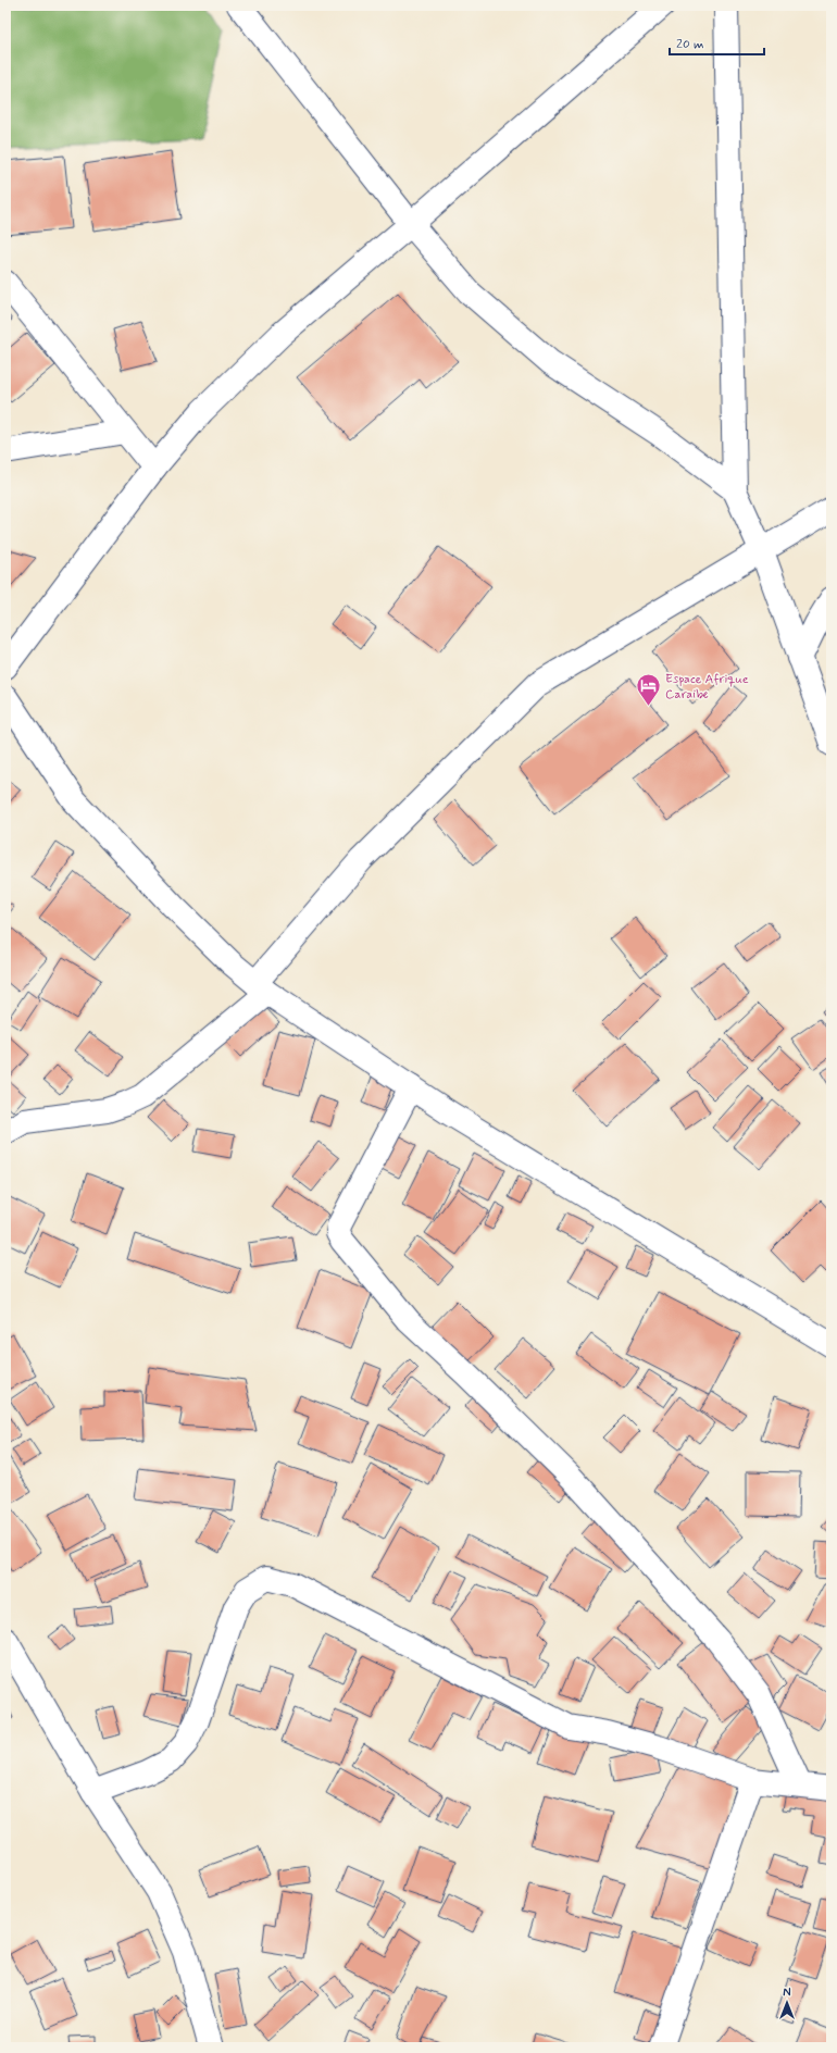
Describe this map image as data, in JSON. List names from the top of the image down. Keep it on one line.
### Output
{"places":{"hotel":["Espace Afrique Caraibe"]},"scale_bar":"20 m","north":"top"}
